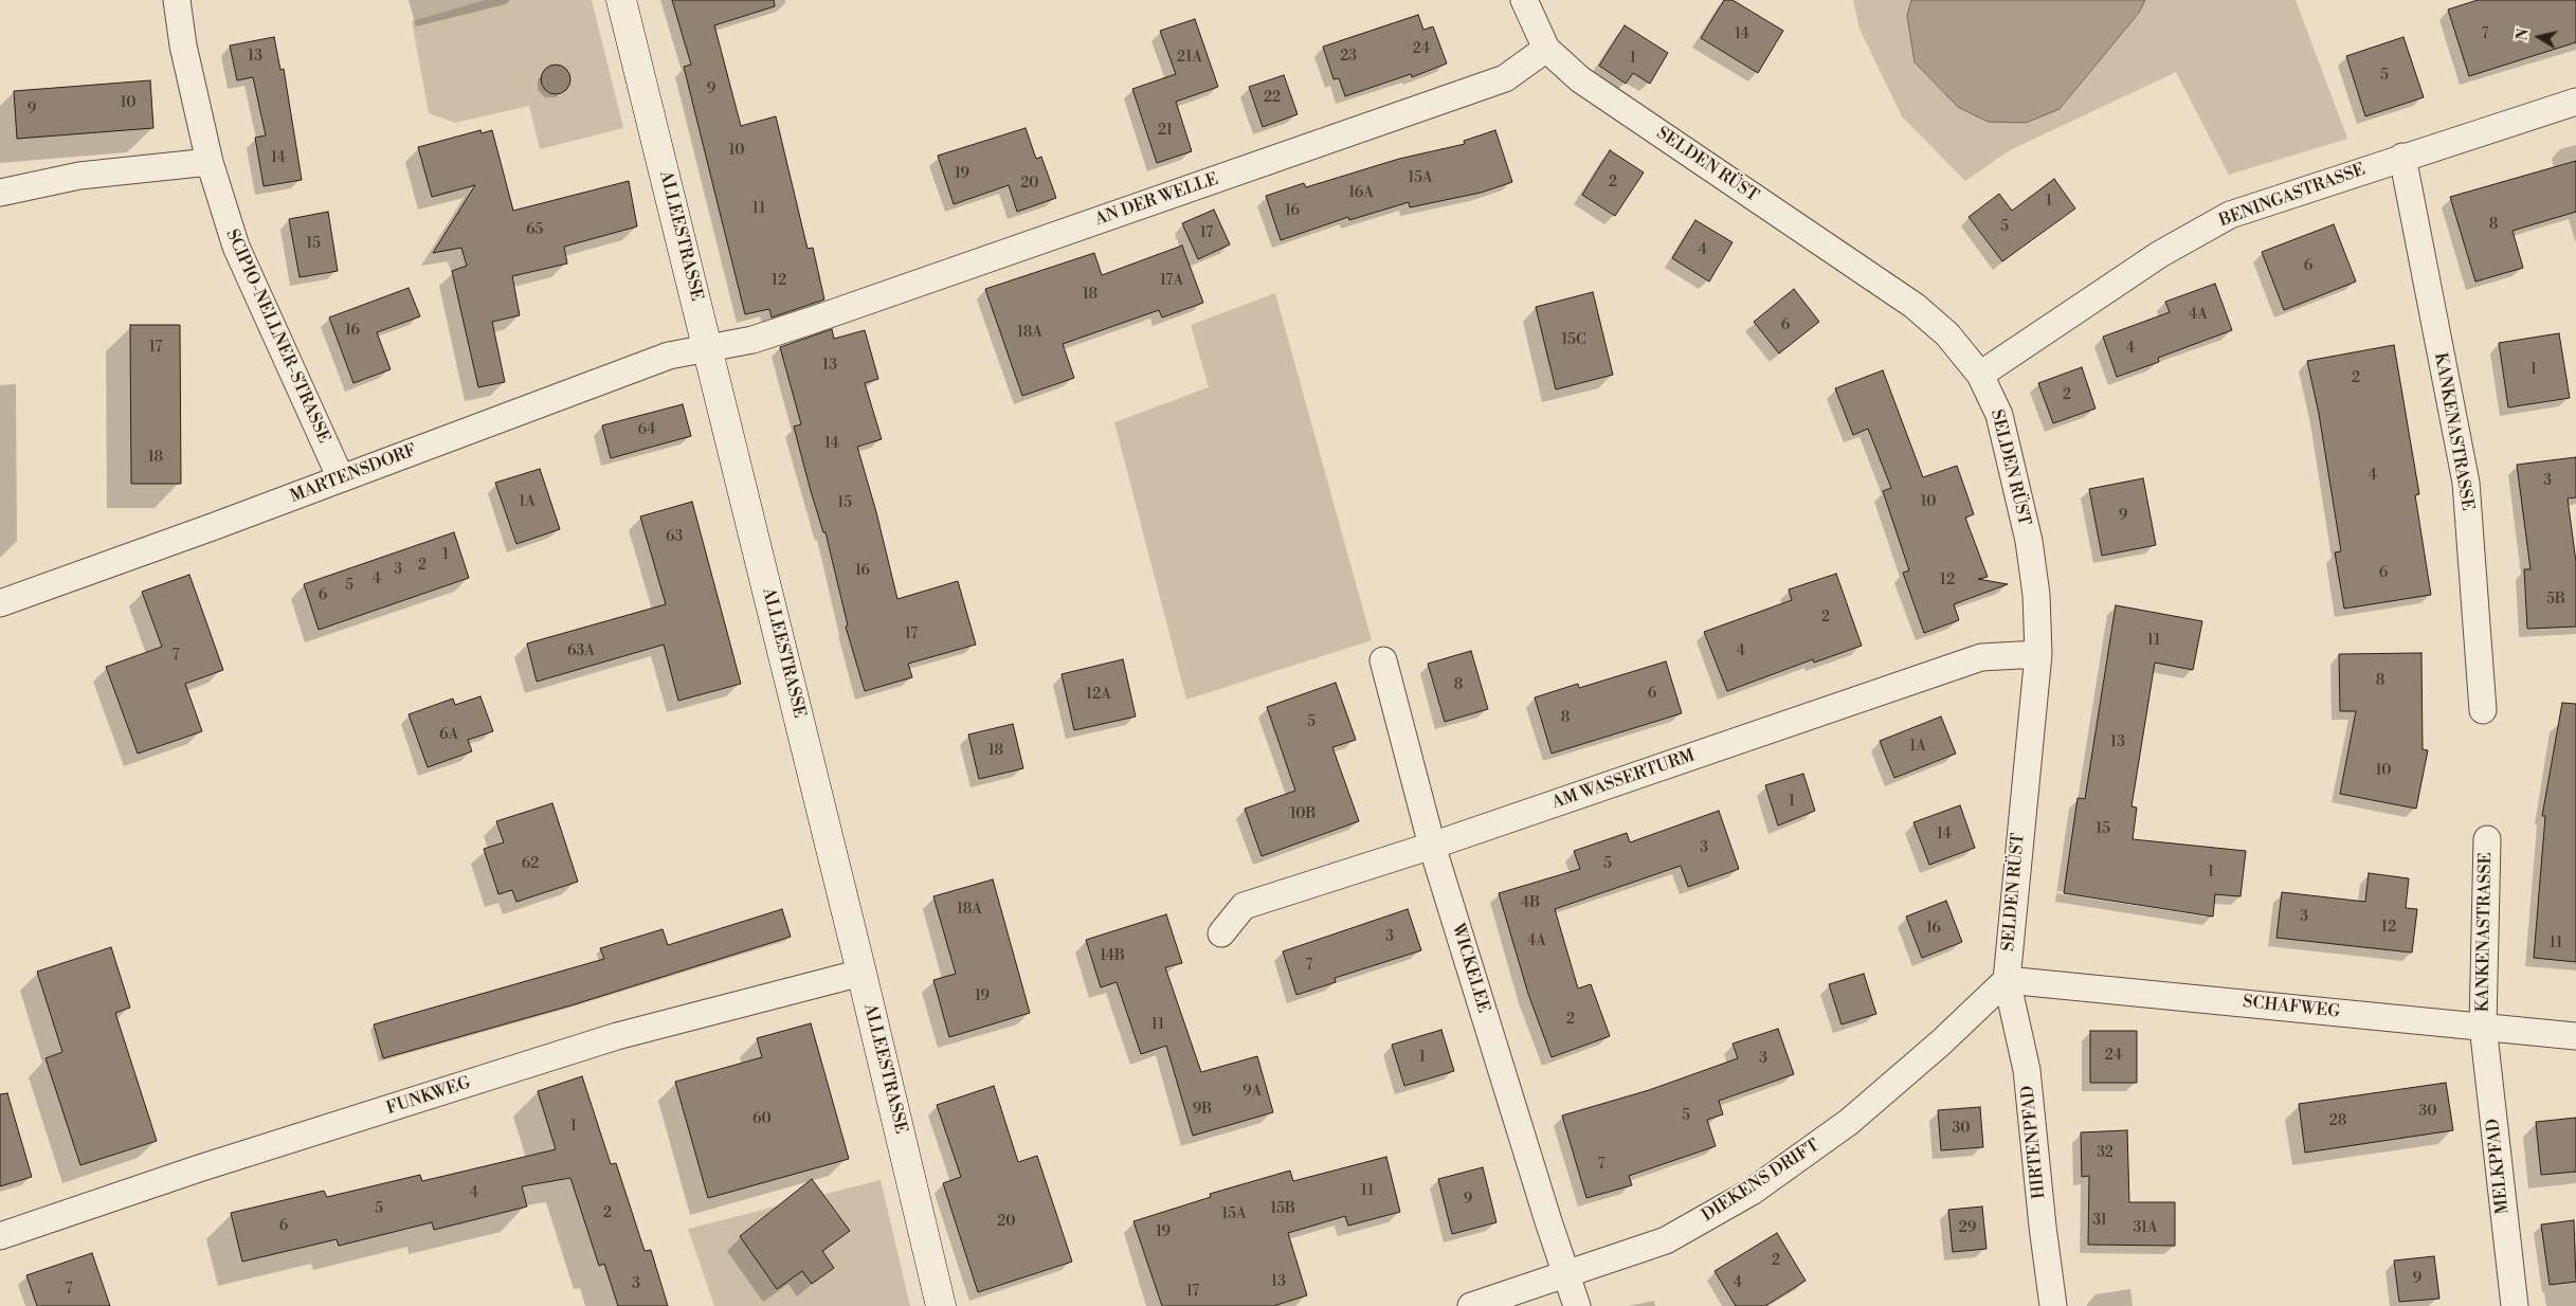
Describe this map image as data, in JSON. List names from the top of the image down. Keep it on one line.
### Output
{"streets":{"main road":["ALLEESTRASSE"],"street":["SELDEN RÜST","BENINGASTRASSE","AN DER WELLE","SCIPIO-NELLNER-STRASSE","KANKENASTRASSE","MARTENSDORF","AM WASSERTURM","WICKELEE","SCHAFWEG","FUNKWEG","HIRTENPFAD","MELKPFAD","DIEKENS DRIFT"]},"crossings":[["SELDEN RÜST","BENINGASTRASSE"],["SELDEN RÜST","AN DER WELLE"],["SELDEN RÜST","AM WASSERTURM"],["SELDEN RÜST","SCHAFWEG"],["SELDEN RÜST","HIRTENPFAD"],["SELDEN RÜST","DIEKENS DRIFT"],["BENINGASTRASSE","KANKENASTRASSE"],["AN DER WELLE","ALLEESTRASSE"],["AN DER WELLE","MARTENSDORF"],["ALLEESTRASSE","MARTENSDORF"],["ALLEESTRASSE","FUNKWEG"],["SCIPIO-NELLNER-STRASSE","MARTENSDORF"],["KANKENASTRASSE","SCHAFWEG"],["KANKENASTRASSE","MELKPFAD"],["AM WASSERTURM","WICKELEE"],["WICKELEE","DIEKENS DRIFT"],["SCHAFWEG","HIRTENPFAD"],["SCHAFWEG","MELKPFAD"],["SCHAFWEG","DIEKENS DRIFT"],["HIRTENPFAD","DIEKENS DRIFT"]],"house_numbers":["14","7","24","13","23","21A","1","5","9","22","10","9","21","10","14","19","15A","2","20","16A","1","11","16","8","5","65","17","15","4","6","12","17A","18","4A","6","16","18A","15C","17","4","13","1","2","2","64","14","18","4","3","1A","10","15","9","63","1","2","3","16","6","4","12","5","6","5B","2","17","11","63A","4","7","8","8","6","12A","8","5","6A","13","1A","18","10","1","10B","15","14","3","62","5","1","4B","18A","3","12","16","3","4A","11","14B","7","19","2","11","24","1","3","9A","9B","30","5","60","28","1","30","32","7","11","4","9","5","15B","2","15A","31","20","6","29","31A","19","2","9","13","4","3","7","17"],"north":"left"}
